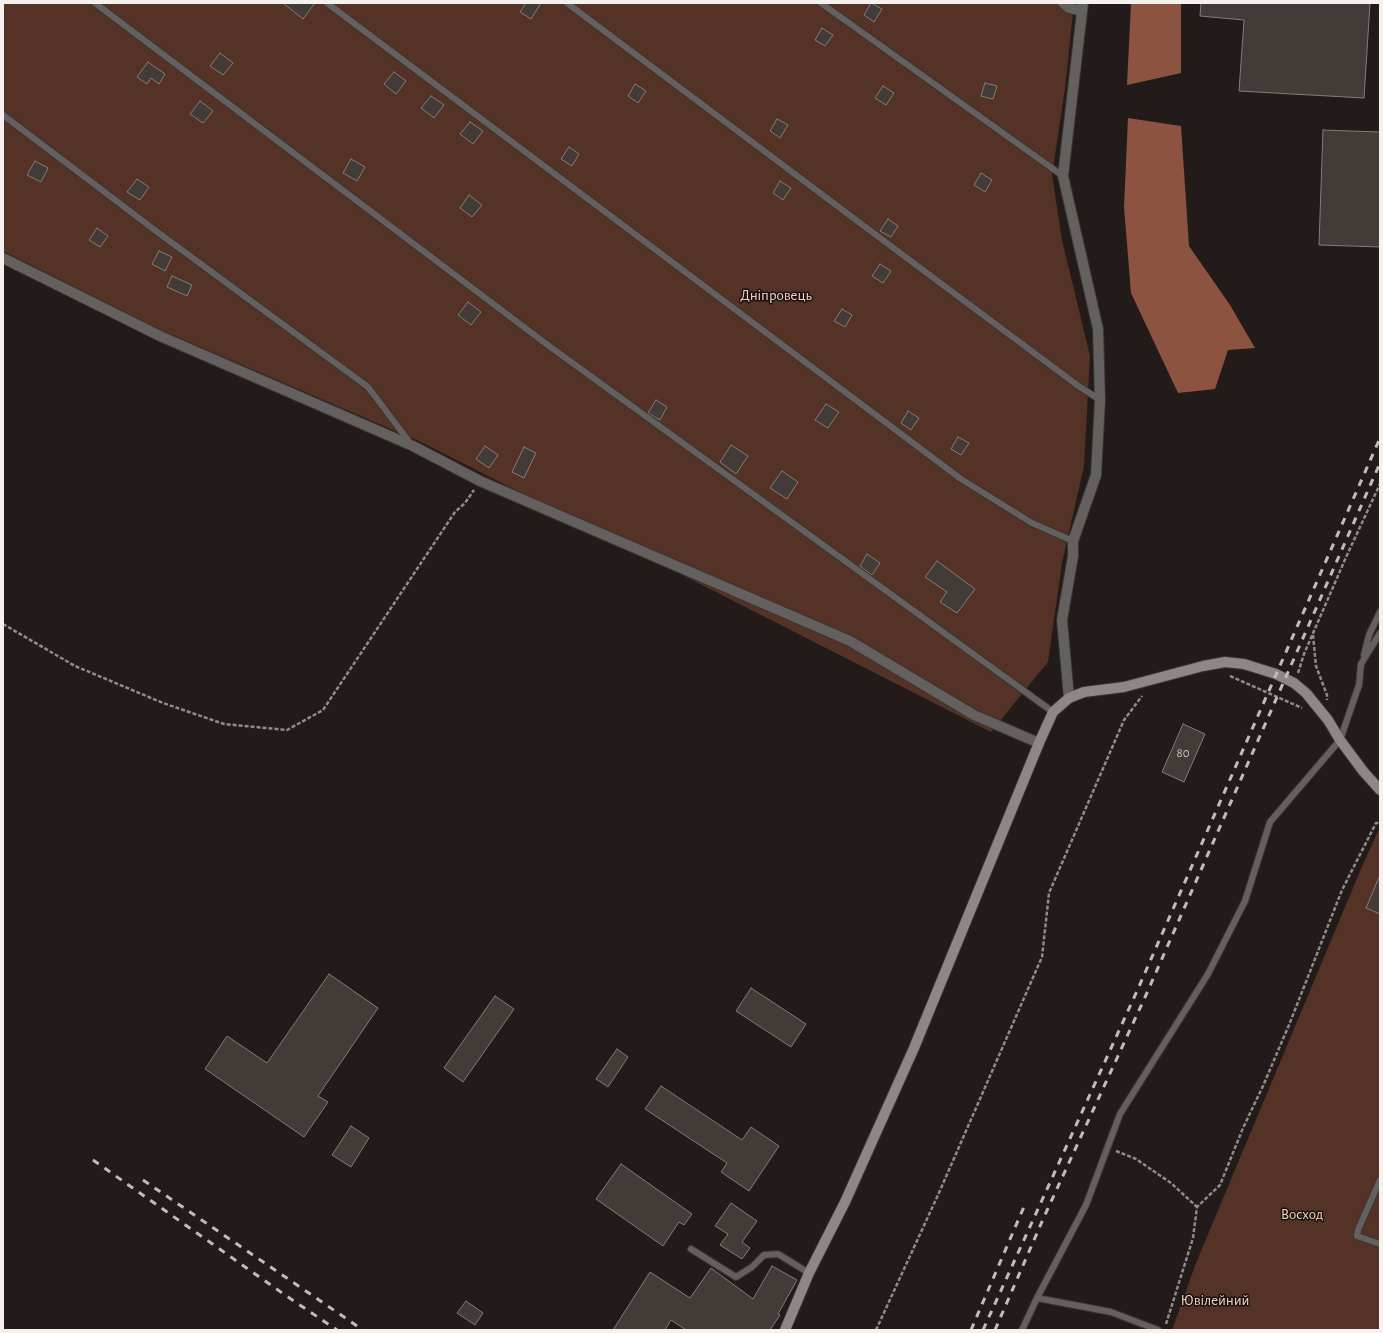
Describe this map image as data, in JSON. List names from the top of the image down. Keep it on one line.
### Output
{"parks":["Дніпровець","Восход","Ювілейний"],"house_numbers":["80"]}
